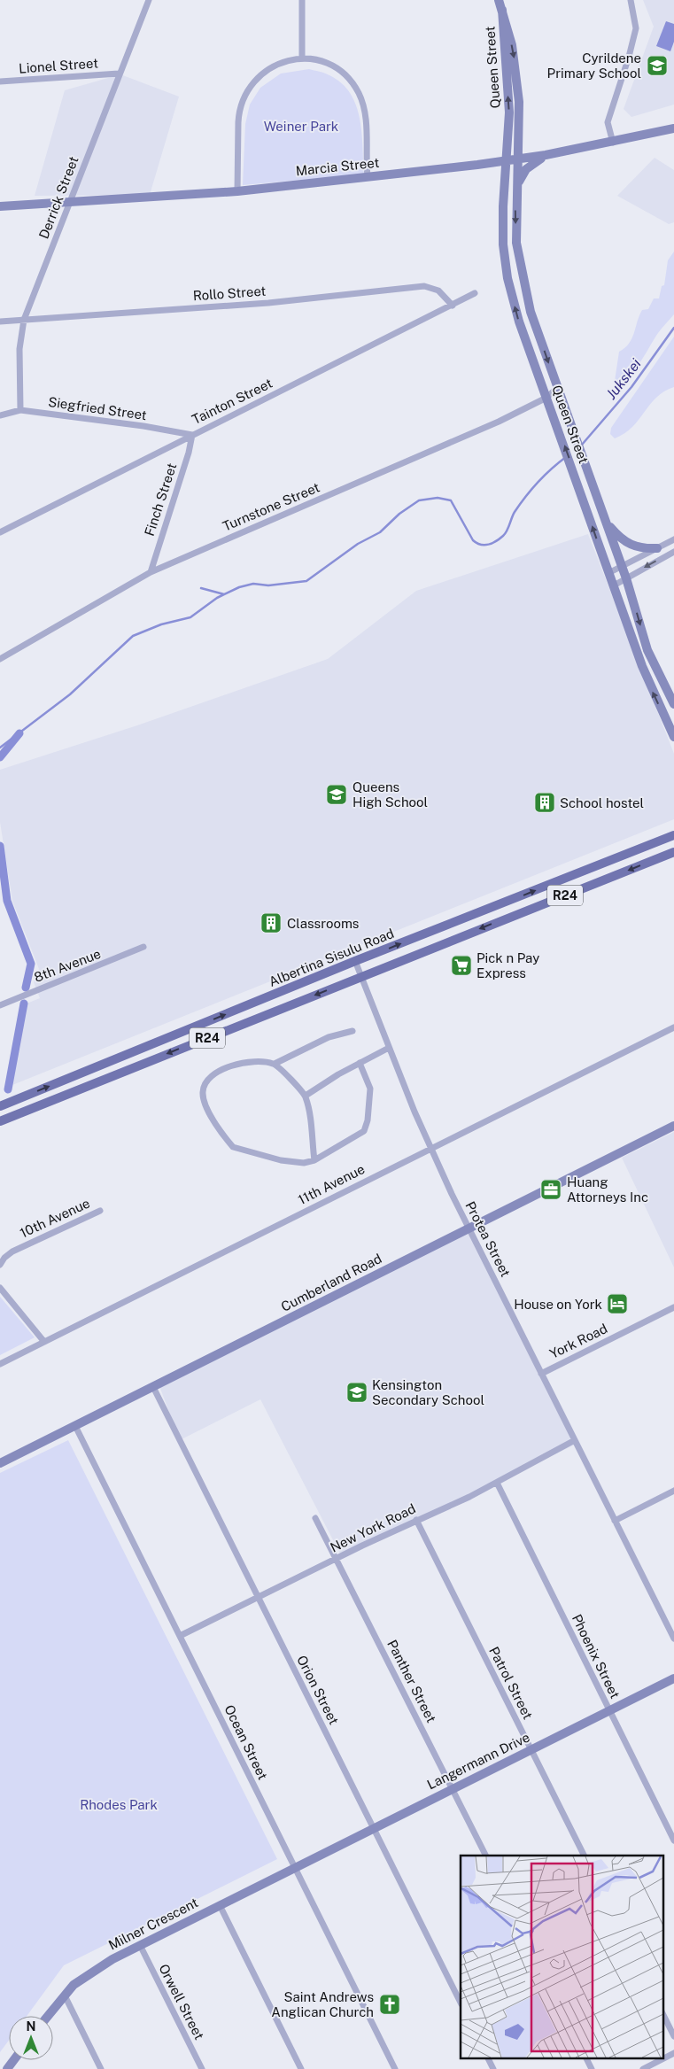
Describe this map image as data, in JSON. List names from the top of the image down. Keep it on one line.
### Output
{"streets":{"main road":["Queen Street","Marcia Street","R24","Albertina Sisulu Road","Cumberland Road","Langermann Drive","Milner Crescent"],"street":["Lionel Street","Derrick Street","Rollo Street","Tainton Street","Siegfried Street","Finch Street","Turnstone Street","8th Avenue","11th Avenue","10th Avenue","Protea Street","York Road","New York Road","Phoenix Street","Panther Street","Patrol Street","Orion Street","Ocean Street","Orwell Street"]},"crossings":[["Lionel Street","Derrick Street"],["Queen Street","Marcia Street"],["Queen Street","Turnstone Street"],["Marcia Street","Derrick Street"],["Derrick Street","Rollo Street"],["Derrick Street","Siegfried Street"],["Rollo Street","Tainton Street"],["Tainton Street","Siegfried Street"],["Tainton Street","Finch Street"],["Siegfried Street","Finch Street"],["Finch Street","Turnstone Street"],["R24","Protea Street"],["Albertina Sisulu Road","Protea Street"],["11th Avenue","Protea Street"],["Protea Street","Cumberland Road"],["Protea Street","York Road"],["Protea Street","New York Road"],["Cumberland Road","Orion Street"],["Cumberland Road","Ocean Street"],["New York Road","Phoenix Street"],["New York Road","Panther Street"],["New York Road","Patrol Street"],["New York Road","Orion Street"],["New York Road","Ocean Street"],["Phoenix Street","Langermann Drive"],["Panther Street","Langermann Drive"],["Patrol Street","Langermann Drive"],["Orion Street","Langermann Drive"],["Ocean Street","Langermann Drive"],["Ocean Street","Milner Crescent"],["Langermann Drive","Milner Crescent"],["Milner Crescent","Orwell Street"]],"water":["Jukskei"],"parks":["Weiner Park","Rhodes Park"],"places":{"school or university":["Cyrildene Primary School","Queens High School","Kensington Secondary School"],"building":["School hostel","Classrooms"],"supermarket":["Pick n Pay Express"],"office":["Huang Attorneys Inc"],"hotel":["House on York"],"church":["Saint Andrews Anglican Church"]},"north":"top"}
